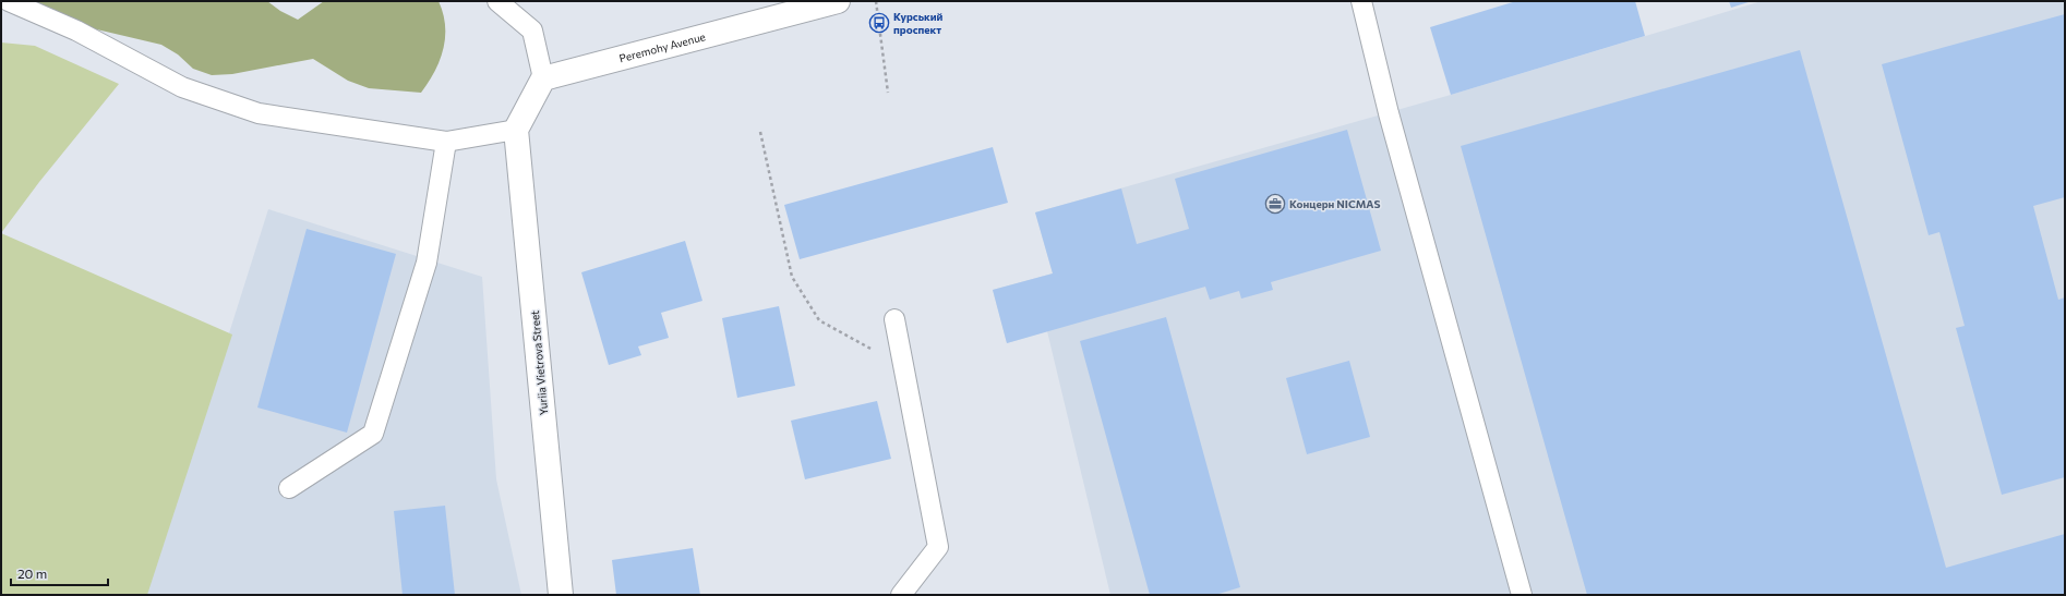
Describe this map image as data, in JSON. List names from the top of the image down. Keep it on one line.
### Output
{"streets":{"street":["Peremohy Avenue","Yuriia Vietrova Street"]},"places":{"bus stop":["Курський проспект"],"office":["Концерн NICMAS"]},"scale_bar":"20 m"}
